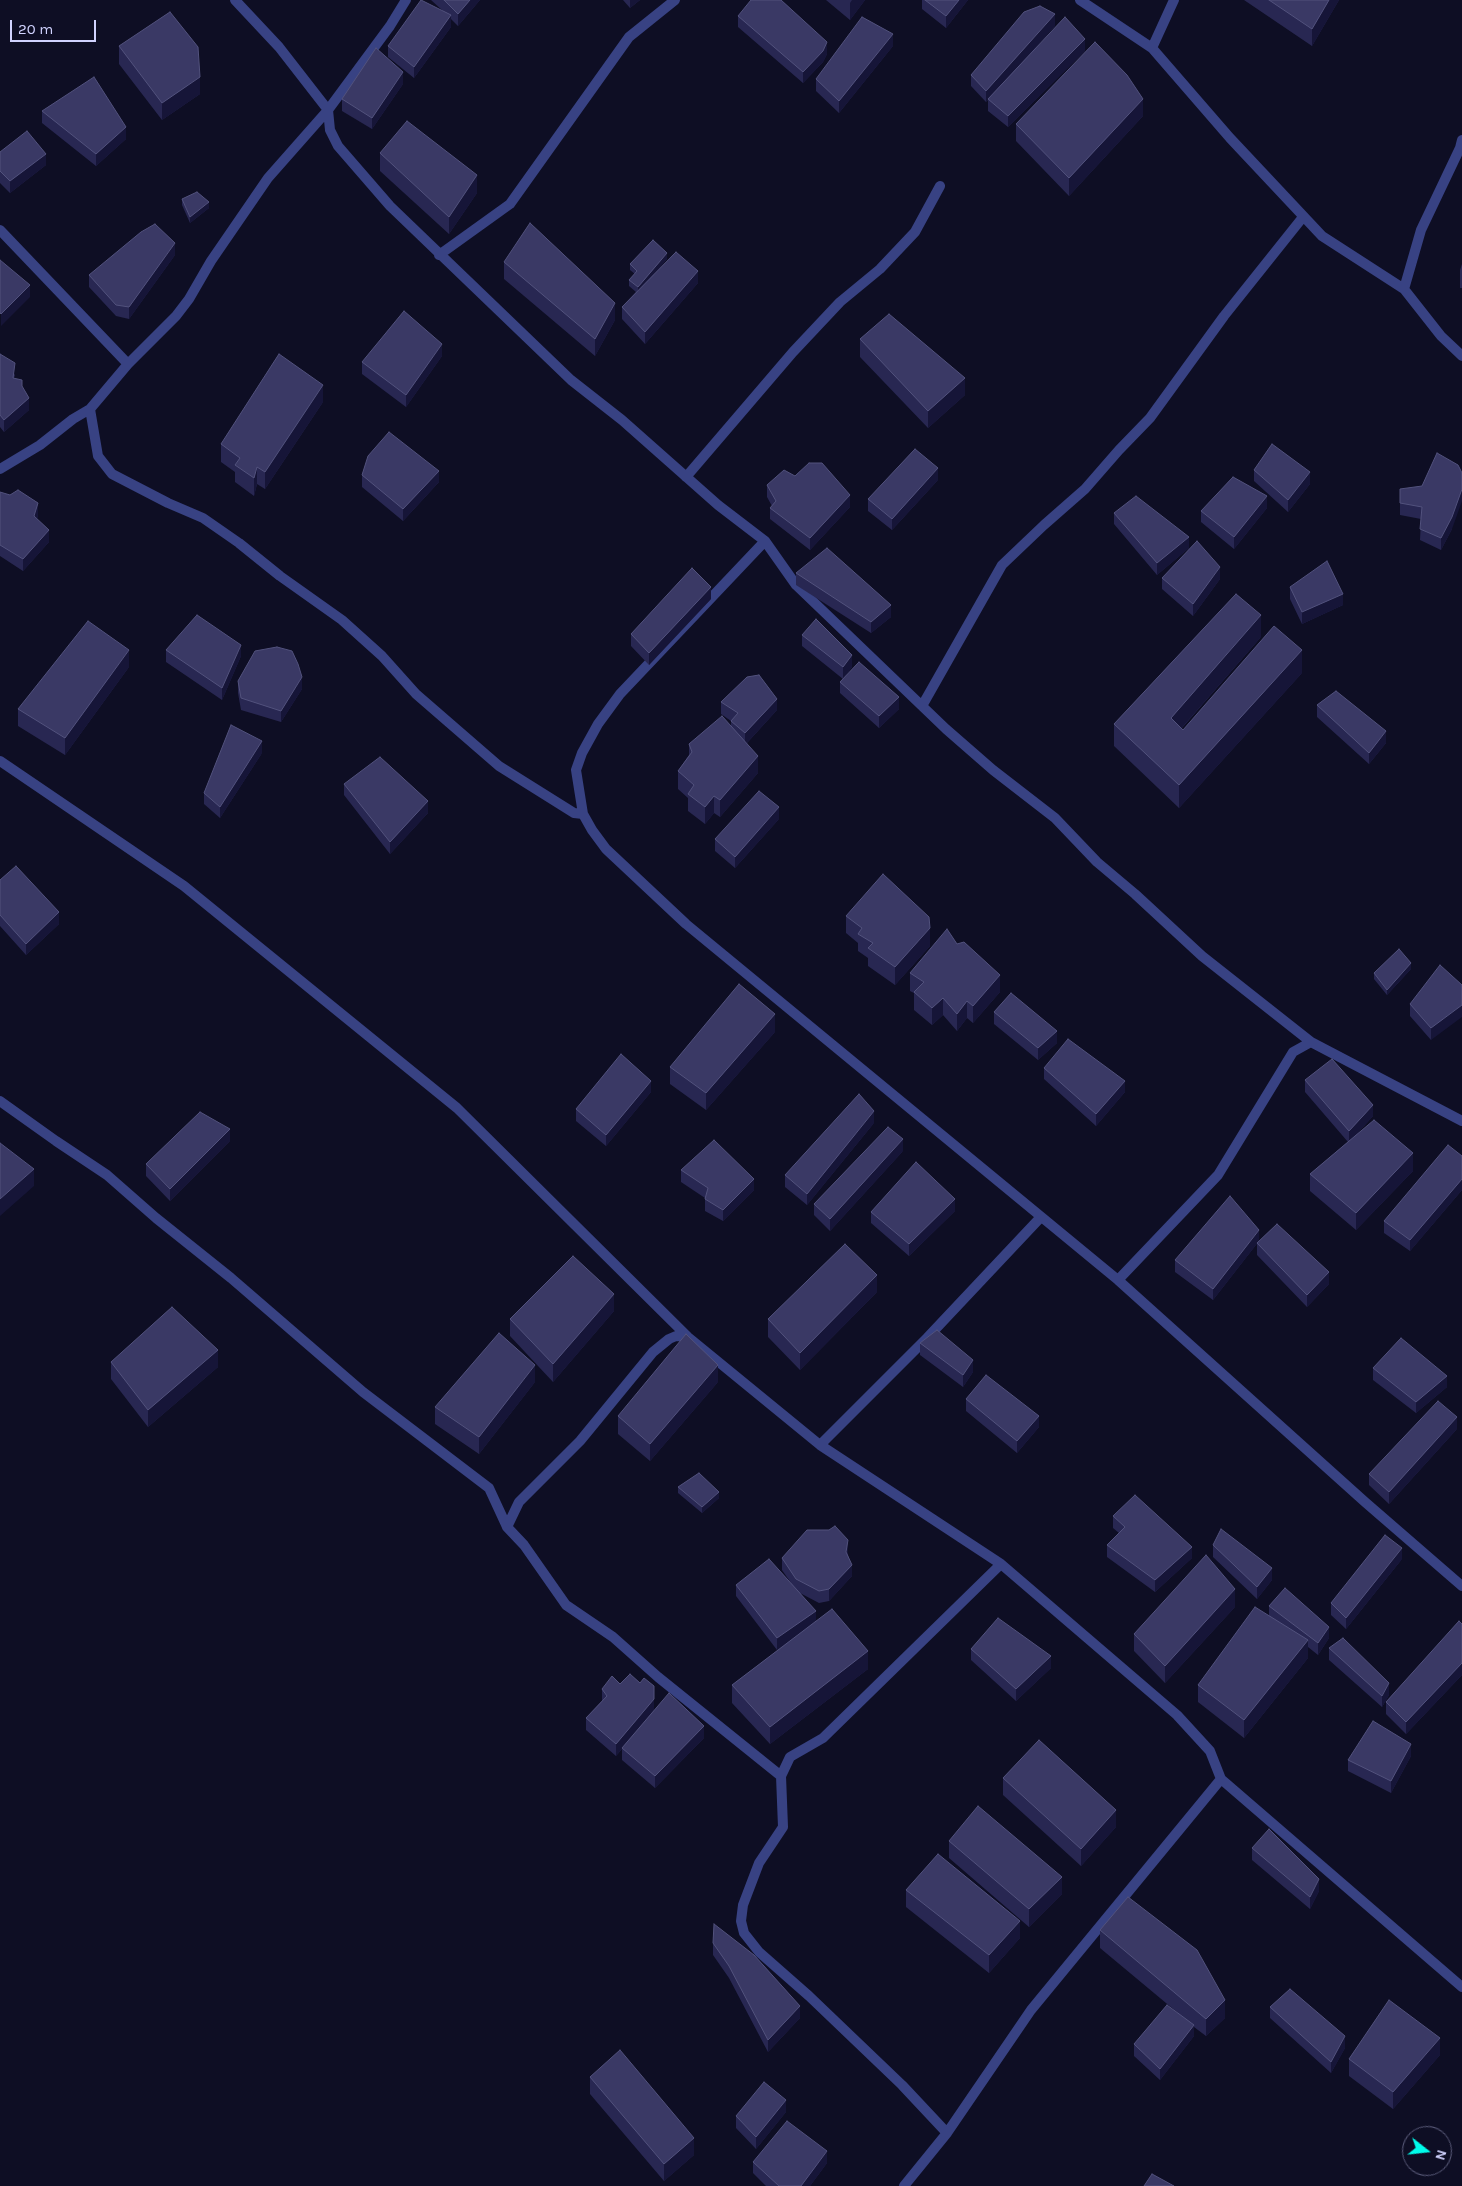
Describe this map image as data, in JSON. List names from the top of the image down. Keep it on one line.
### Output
{"scale_bar":"20 m","north":"right"}
